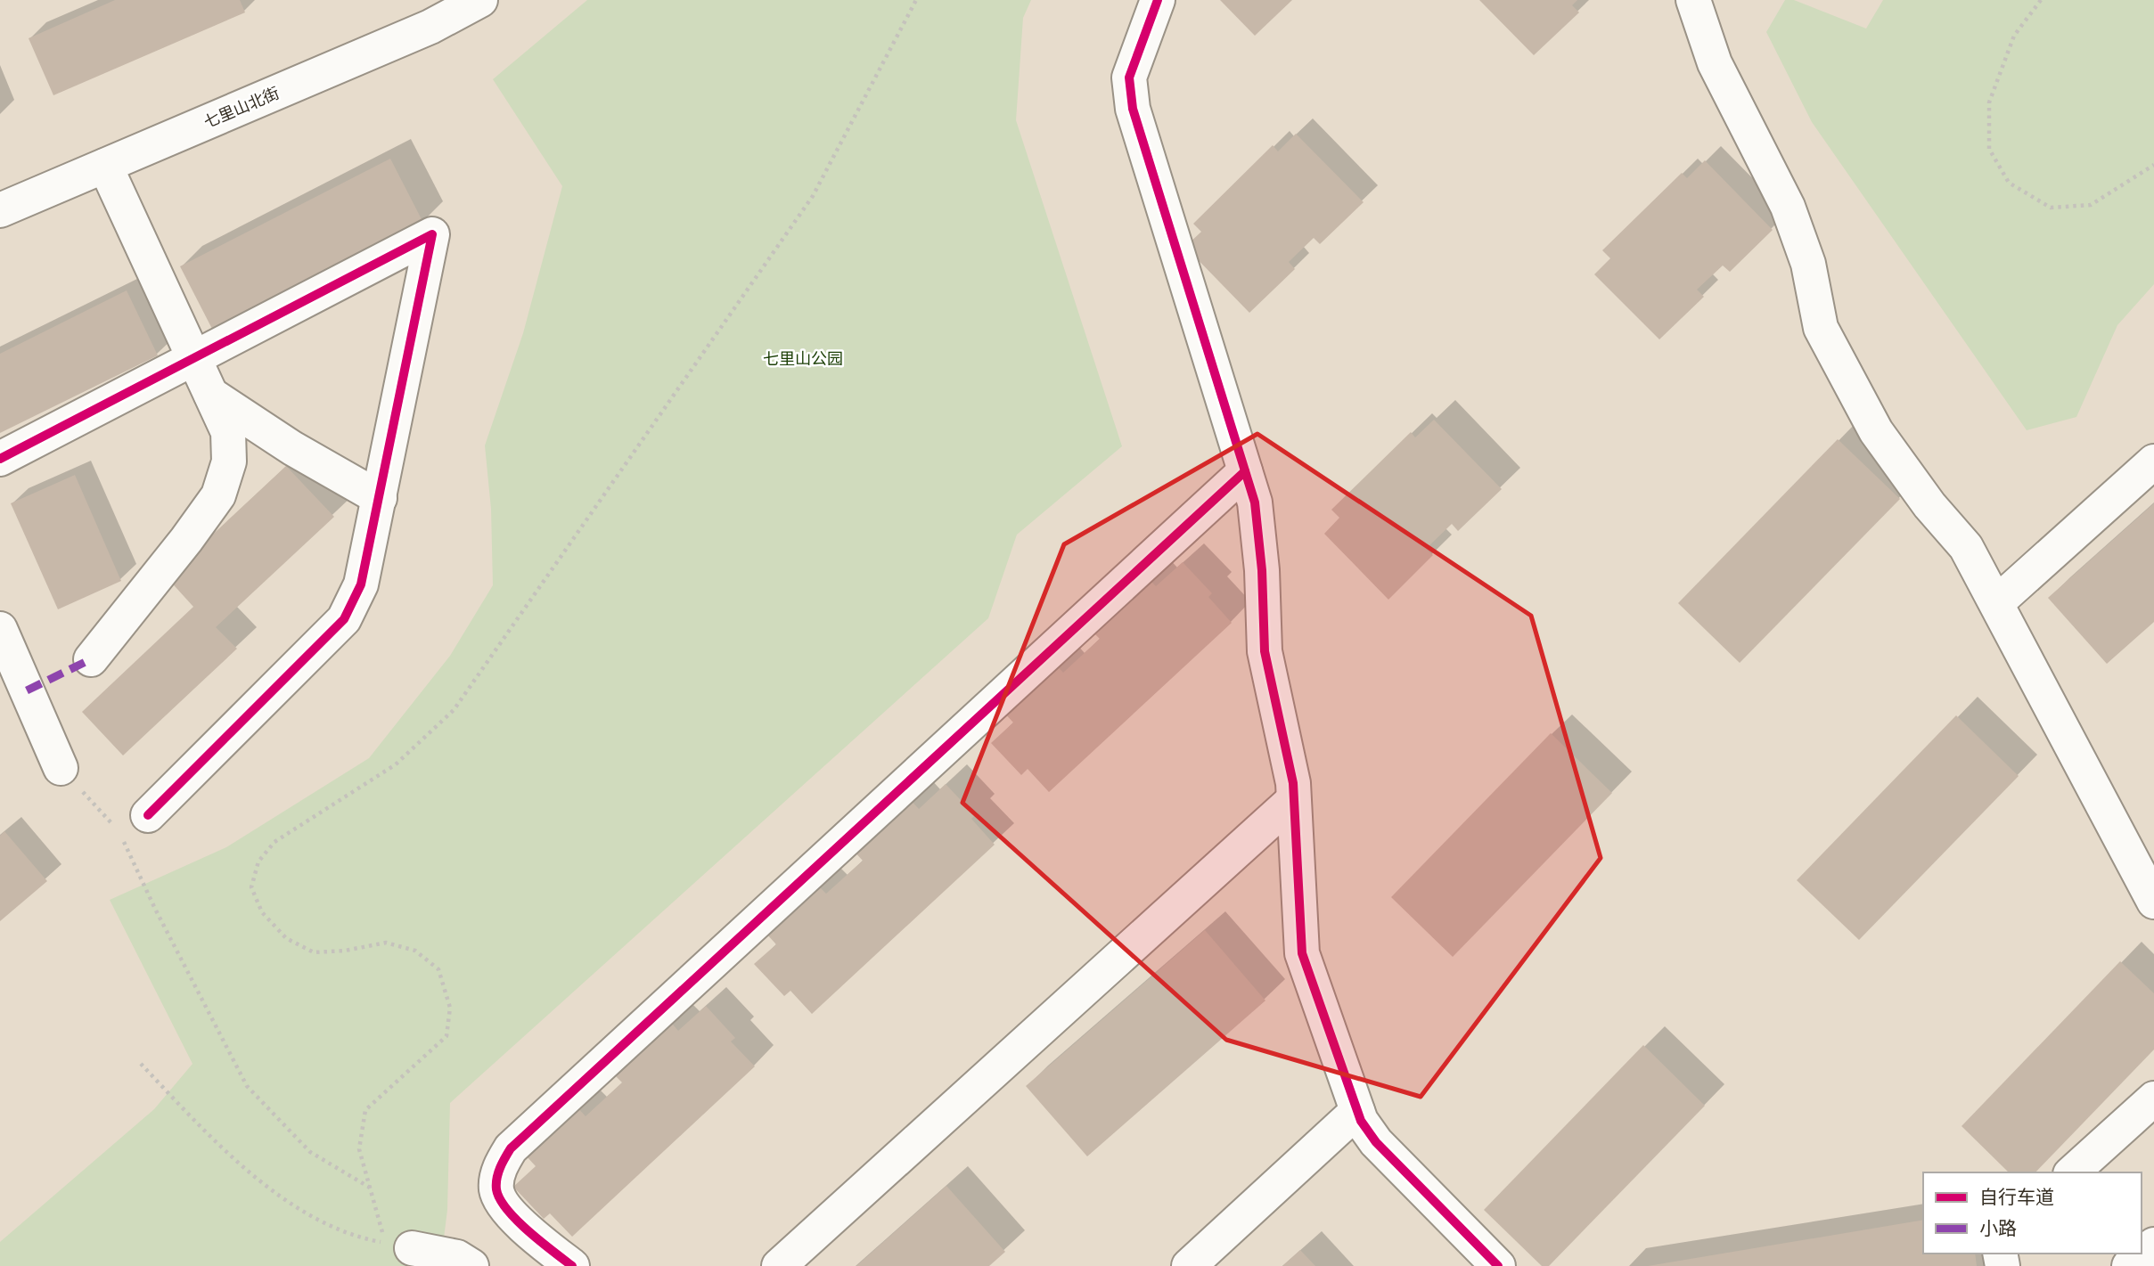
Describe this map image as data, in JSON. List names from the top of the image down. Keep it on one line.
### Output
{"streets":{"street":["七里山北街"]},"parks":["七里山公园"],"legend":["自行车道","小路"]}
